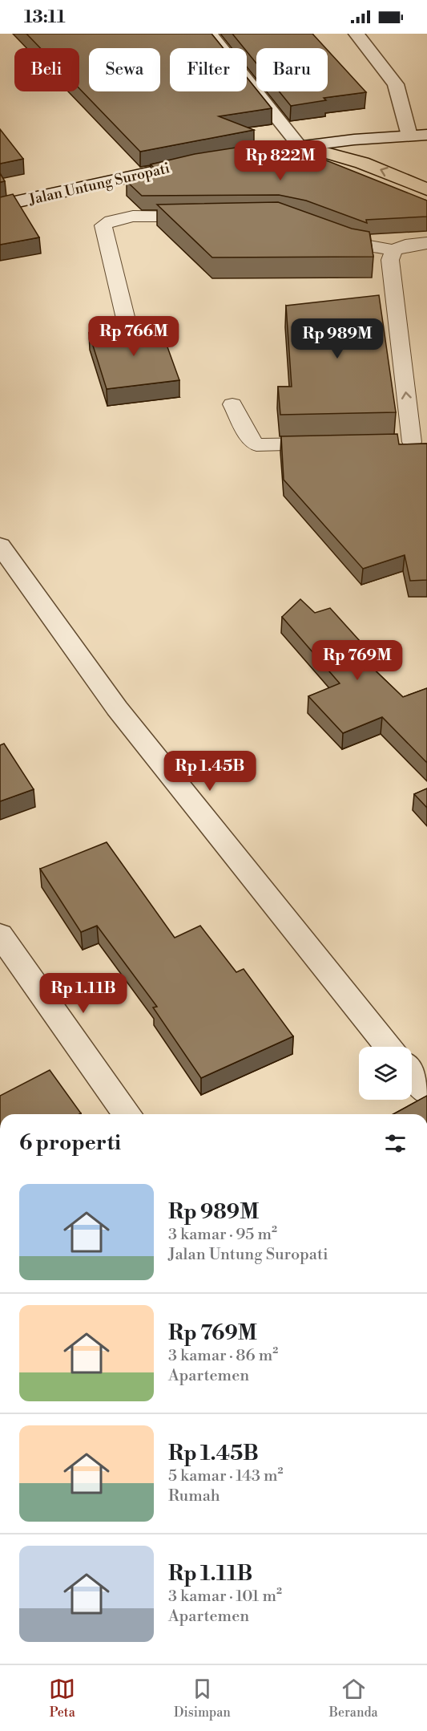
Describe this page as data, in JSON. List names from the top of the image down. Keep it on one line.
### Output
{"streets":{"street":["Jalan Untung Suropati"]},"page":{"status":"13:11","chip":["Beli","Sewa","Filter","Baru"],"price":["Rp 822M","Rp 766M","Rp 989M","Rp 769M","Rp 1.45B","Rp 1.11B"],"heading":"6 properti","list":[{"name":"Rp 989M","note":"3 kamar · 95 m² · Jalan Untung Suropati"},{"name":"Rp 769M","note":"3 kamar · 86 m² · Apartemen"},{"name":"Rp 1.45B","note":"5 kamar · 143 m² · Rumah"},{"name":"Rp 1.11B","note":"3 kamar · 101 m² · Apartemen"}],"tabs":["Peta","Disimpan","Beranda"]}}
